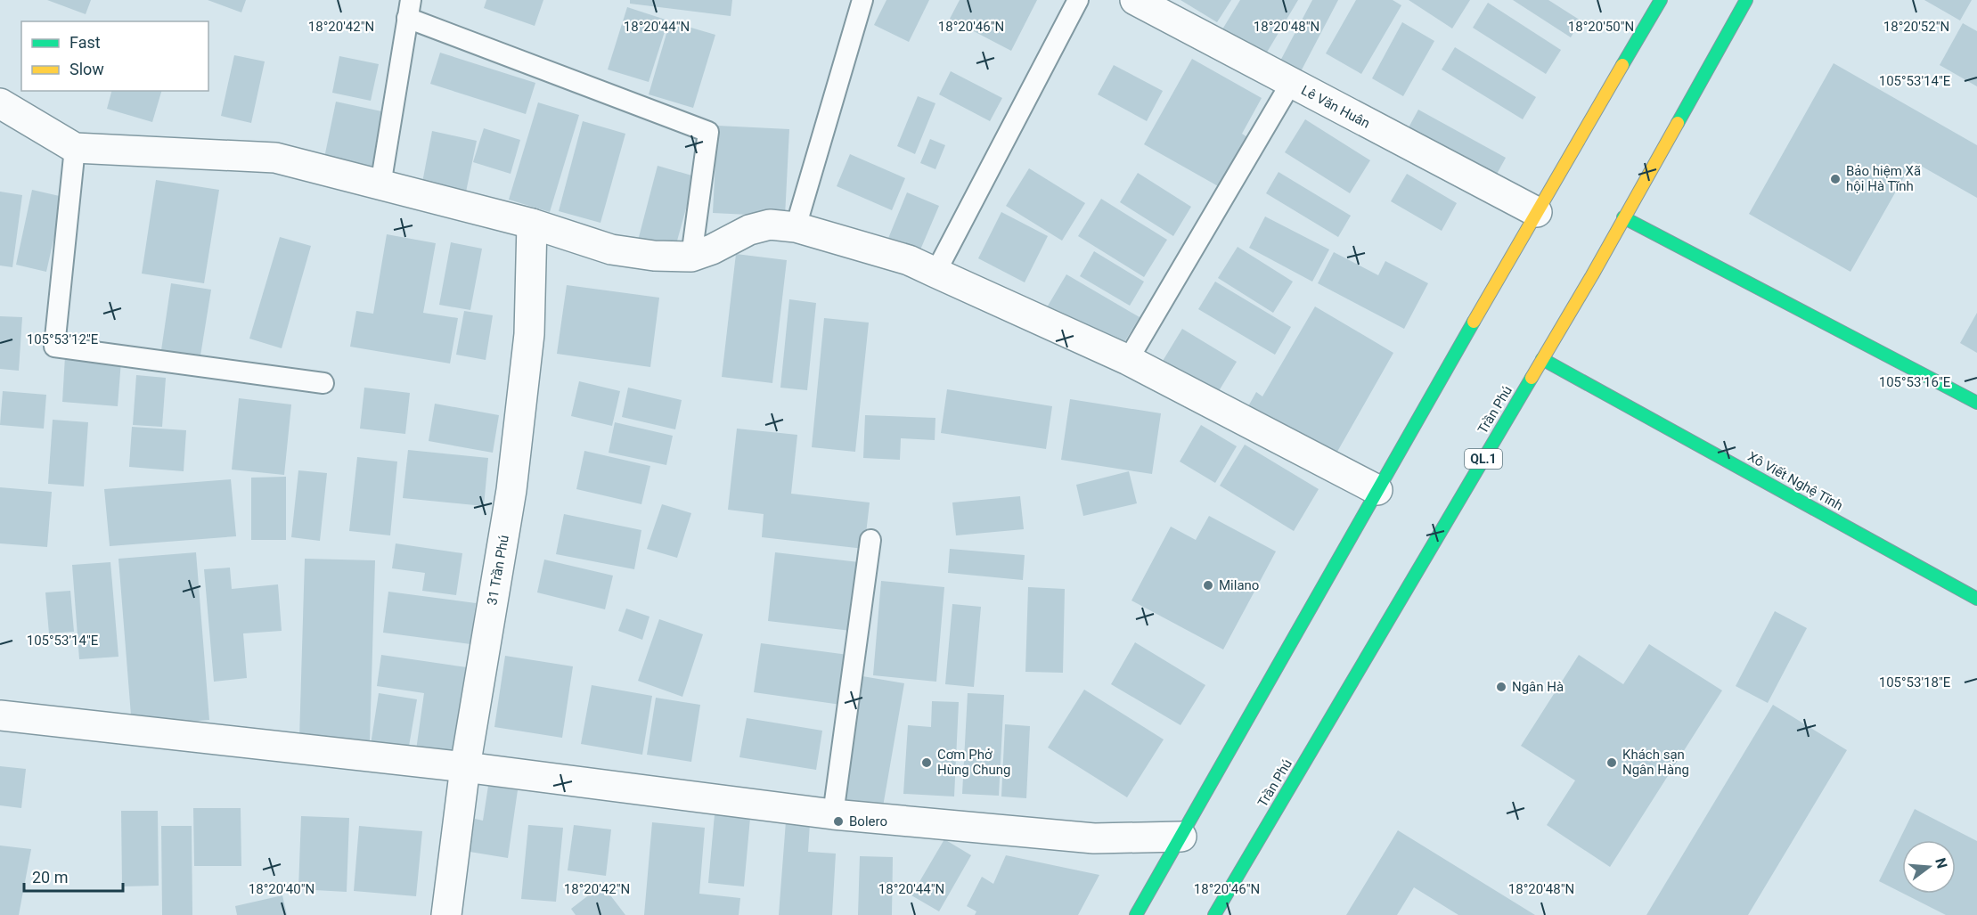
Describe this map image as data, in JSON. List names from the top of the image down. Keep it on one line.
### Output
{"streets":{"main road":["Trần Phú","QL.1","Xô Viết Nghệ Tĩnh"],"street":["Lê Văn Huân","31 Trần Phú"]},"crossings":[["Trần Phú","Xô Viết Nghệ Tĩnh"]],"places":["Bảo hiệm Xã hội Hà Tĩnh","Milano","Ngân Hà","Cơm Phở Hùng Chung","Khách sạn Ngân Hàng","Bolero"],"legend":["Fast","Slow"],"scale_bar":"20 m","north":"right","coordinates":["18°20'42\"N","18°20'44\"N","18°20'46\"N","18°20'48\"N","18°20'50\"N","18°20'52\"N","105°53'14\"E","105°53'12\"E","105°53'16\"E","105°53'18\"E","18°20'40\"N"]}
